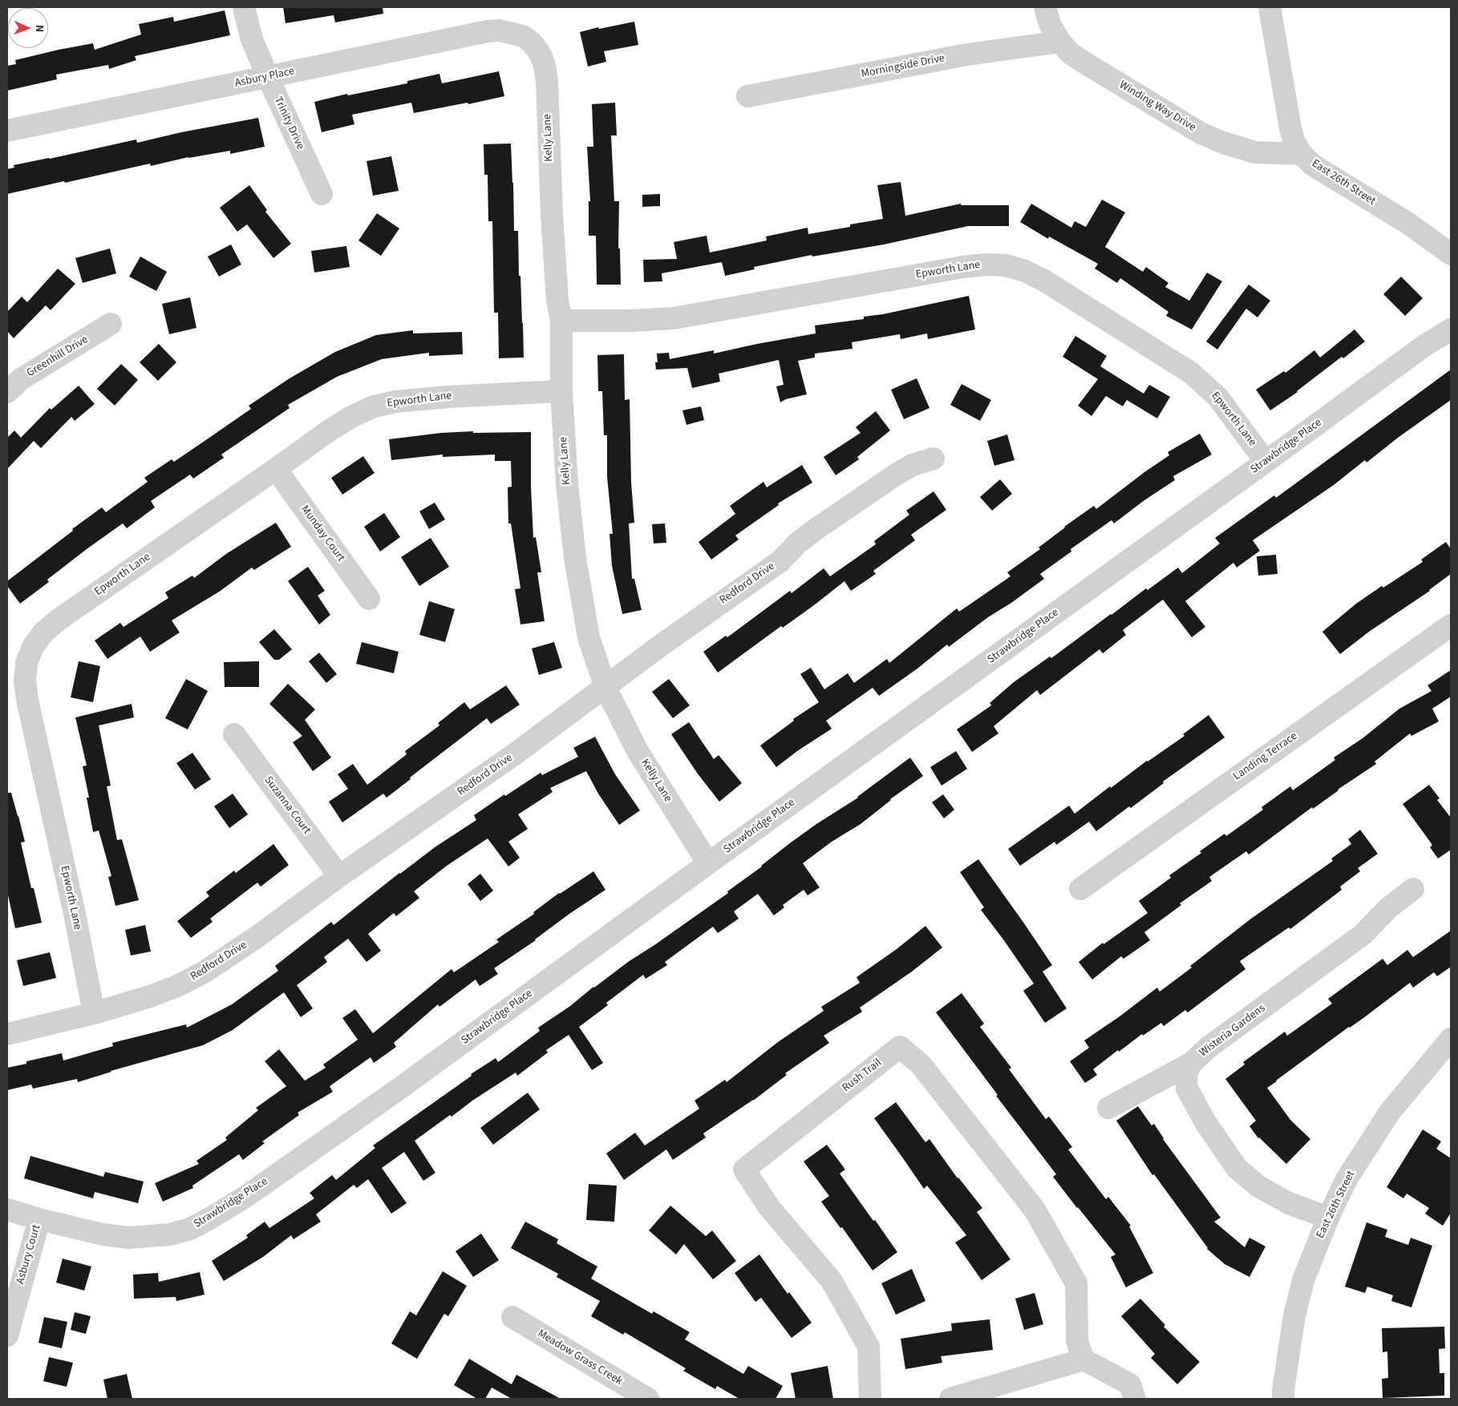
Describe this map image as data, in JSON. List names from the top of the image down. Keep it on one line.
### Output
{"streets":{"street":["Morningside Drive","Asbury Place","Winding Way Drive","Trinity Drive","Kelly Lane","East 26th Street","Epworth Lane","Greenhill Drive","Strawbridge Place","Munday Court","Redford Drive","Landing Terrace","Suzanna Court","Wisteria Gardens","Rush Trail","Asbury Court","Meadow Grass Creek"]},"crossings":[["Morningside Drive","Winding Way Drive"],["Asbury Place","Trinity Drive"],["Asbury Place","Kelly Lane"],["Winding Way Drive","East 26th Street"],["Kelly Lane","Epworth Lane"],["Kelly Lane","Strawbridge Place"],["Kelly Lane","Redford Drive"],["East 26th Street","Wisteria Gardens"],["Epworth Lane","Strawbridge Place"],["Epworth Lane","Munday Court"],["Epworth Lane","Redford Drive"],["Strawbridge Place","Asbury Court"],["Redford Drive","Suzanna Court"]],"north":"right"}
